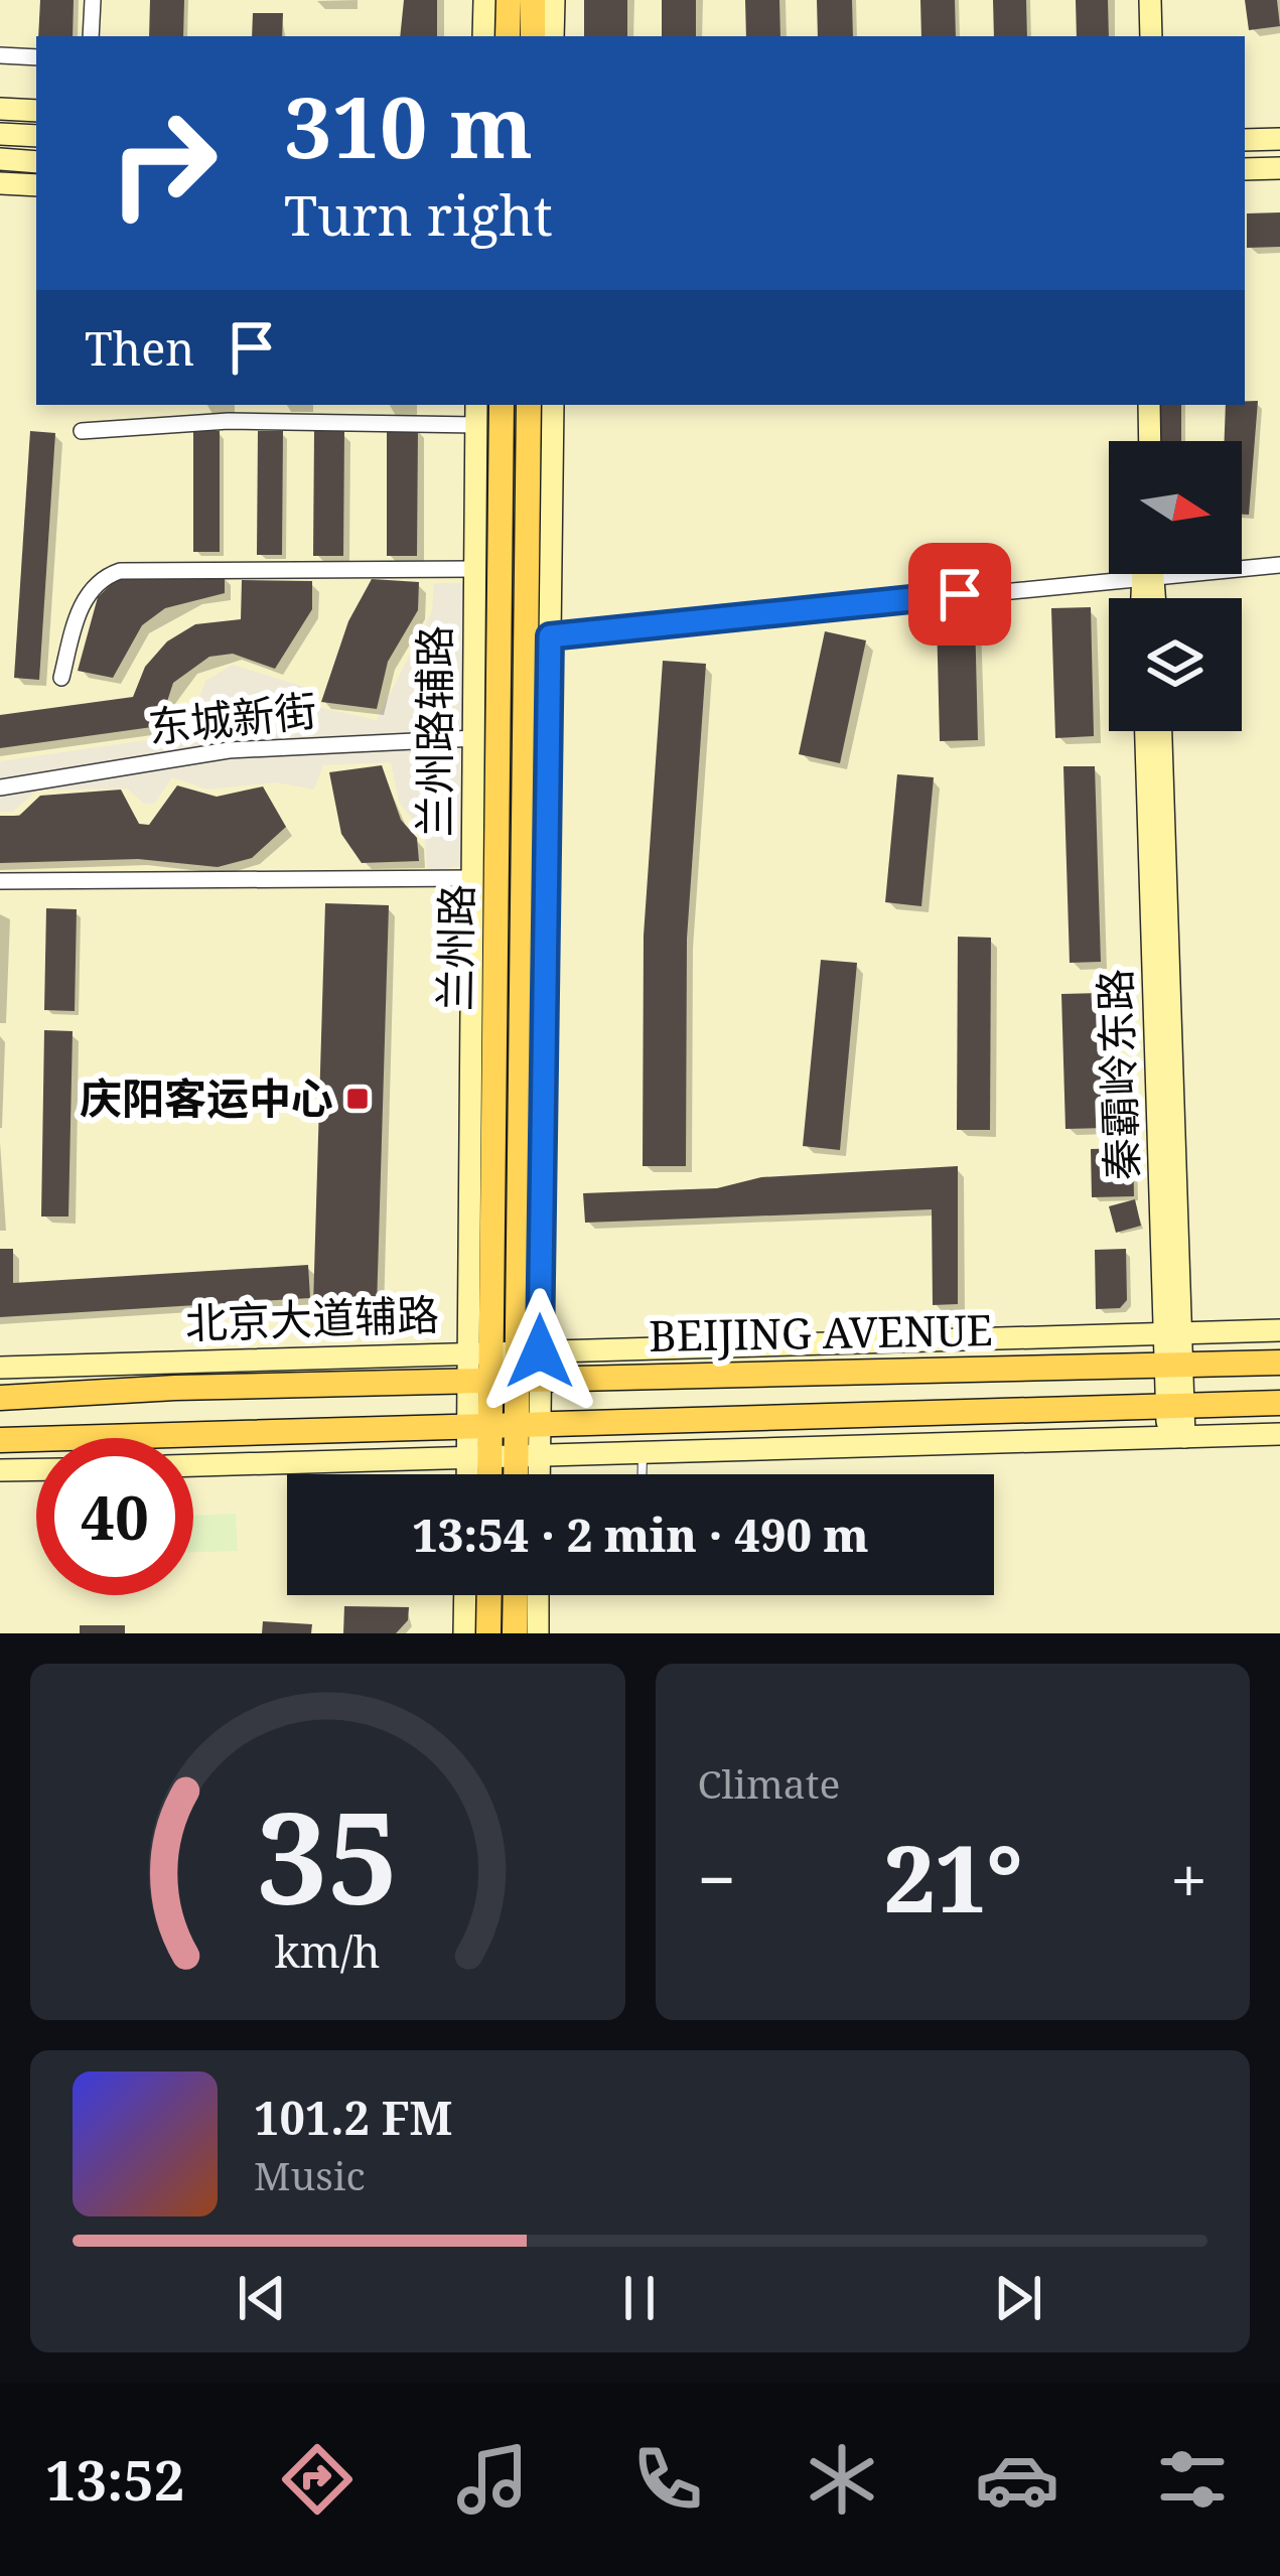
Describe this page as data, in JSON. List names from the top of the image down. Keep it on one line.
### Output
{"streets":{"main road":["兰州路","BEIJING AVENUE"],"street":["东城新街","兰州路辅路","秦霸岭东路","北京大道辅路"]},"crossings":[["东城新街","兰州路辅路"],["兰州路辅路","兰州路"],["兰州路辅路","北京大道辅路"],["兰州路辅路","BEIJING AVENUE"],["兰州路","北京大道辅路"],["兰州路","BEIJING AVENUE"],["秦霸岭东路","北京大道辅路"],["秦霸岭东路","BEIJING AVENUE"]],"places":{"transit":["庆阳客运中心"]},"north":"right","page":{"turn":["310 m","Turn right"],"then":"Then","limit":"40","trip":"13:54 · 2 min · 490 m","tile":"Climate","heat":["−","21°","+"],"song":["101.2 FM","Music"],"tabs":"13:52","gauge":["35","km/h"]}}
